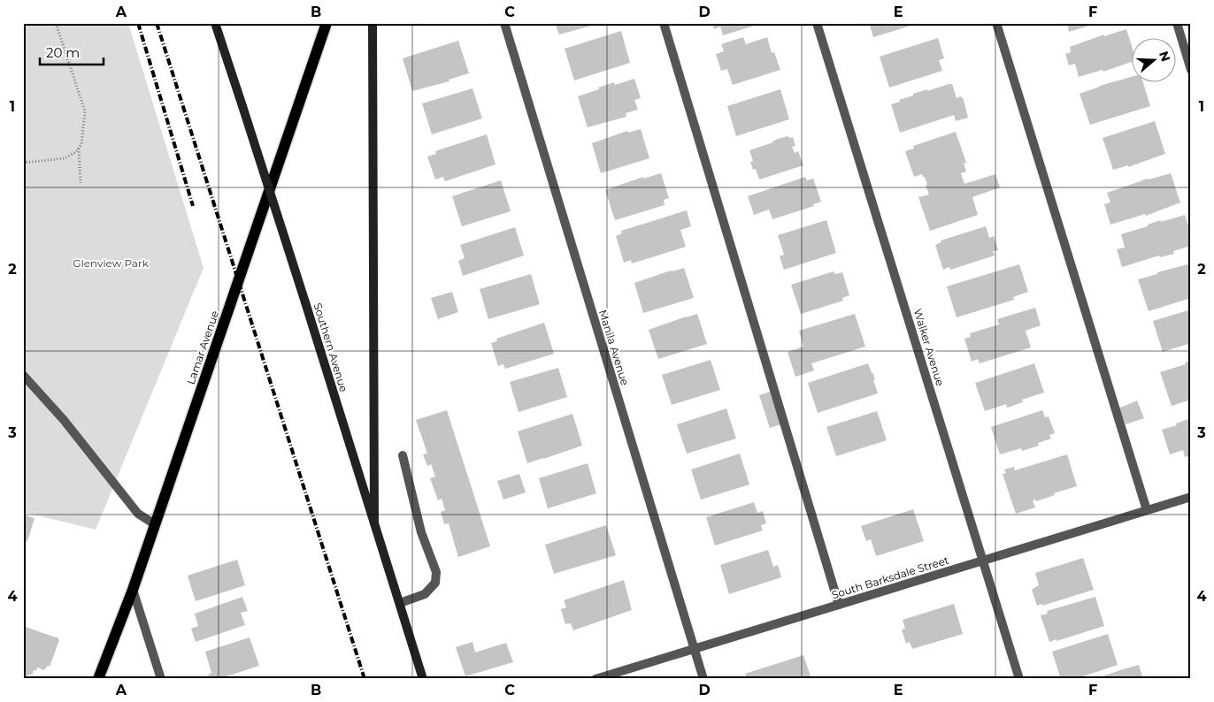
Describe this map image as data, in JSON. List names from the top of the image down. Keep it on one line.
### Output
{"streets":{"main road":["Lamar Avenue","Southern Avenue"],"street":["Manila Avenue","Walker Avenue","South Barksdale Street"]},"crossings":[["Manila Avenue","South Barksdale Street"],["Walker Avenue","South Barksdale Street"]],"parks":["Glenview Park"],"scale_bar":"20 m","north":"right","grid":{"columns":["A","B","C","D","E","F"],"rows":["1","2","3","4"]}}
